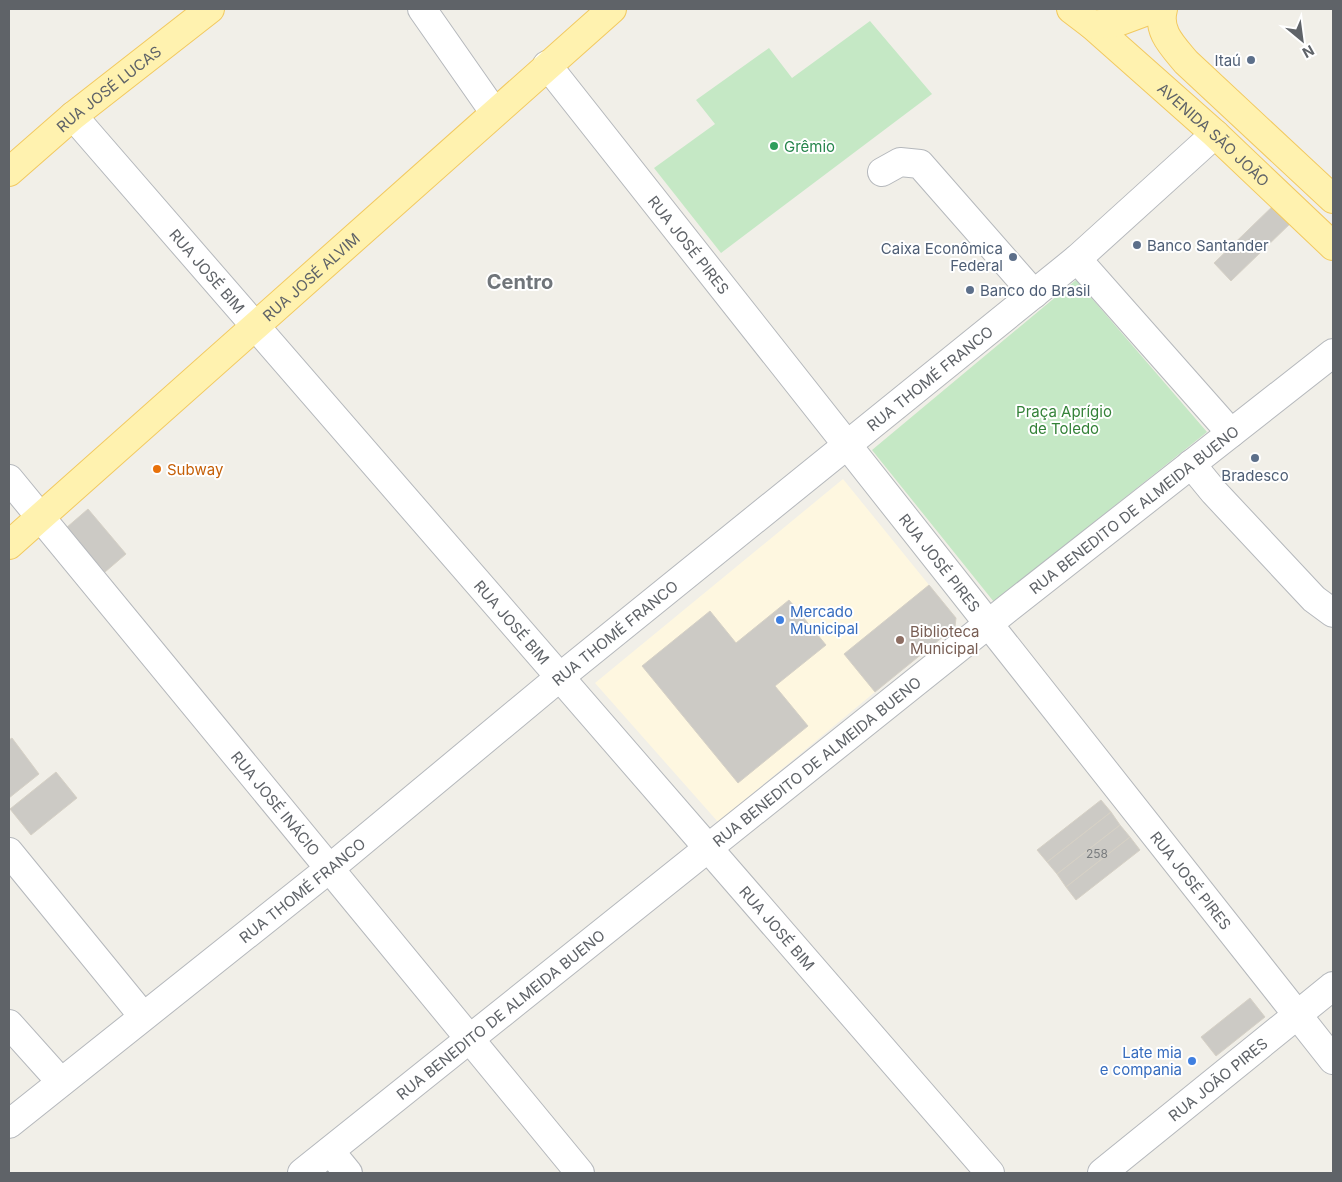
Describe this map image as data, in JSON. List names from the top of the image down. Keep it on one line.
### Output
{"streets":{"main road":["RUA JOSÉ LUCAS","AVENIDA SÃO JOÃO","RUA JOSÉ ALVIM"],"street":["RUA JOSÉ PIRES","RUA JOSÉ BIM","RUA THOMÉ FRANCO","RUA BENEDITO DE ALMEIDA BUENO","RUA JOSÉ INÁCIO","RUA JOÃO PIRES"]},"crossings":[["RUA JOSÉ LUCAS","RUA JOSÉ BIM"],["AVENIDA SÃO JOÃO","RUA THOMÉ FRANCO"],["RUA JOSÉ PIRES","RUA JOSÉ ALVIM"],["RUA JOSÉ PIRES","RUA THOMÉ FRANCO"],["RUA JOSÉ PIRES","RUA BENEDITO DE ALMEIDA BUENO"],["RUA JOSÉ PIRES","RUA JOÃO PIRES"],["RUA JOSÉ BIM","RUA JOSÉ ALVIM"],["RUA JOSÉ BIM","RUA THOMÉ FRANCO"],["RUA JOSÉ BIM","RUA BENEDITO DE ALMEIDA BUENO"],["RUA JOSÉ ALVIM","RUA JOSÉ INÁCIO"],["RUA THOMÉ FRANCO","RUA JOSÉ INÁCIO"],["RUA BENEDITO DE ALMEIDA BUENO","RUA JOSÉ INÁCIO"]],"districts":["Centro"],"parks":["Praça Aprígio de Toledo"],"places":["Itaú","Grêmio","Banco Santander","Caixa Econômica Federal","Banco do Brasil","Bradesco","Subway","Mercado Municipal","Biblioteca Municipal","Late mia e compania"],"house_numbers":["258"],"north":"bottom right"}
